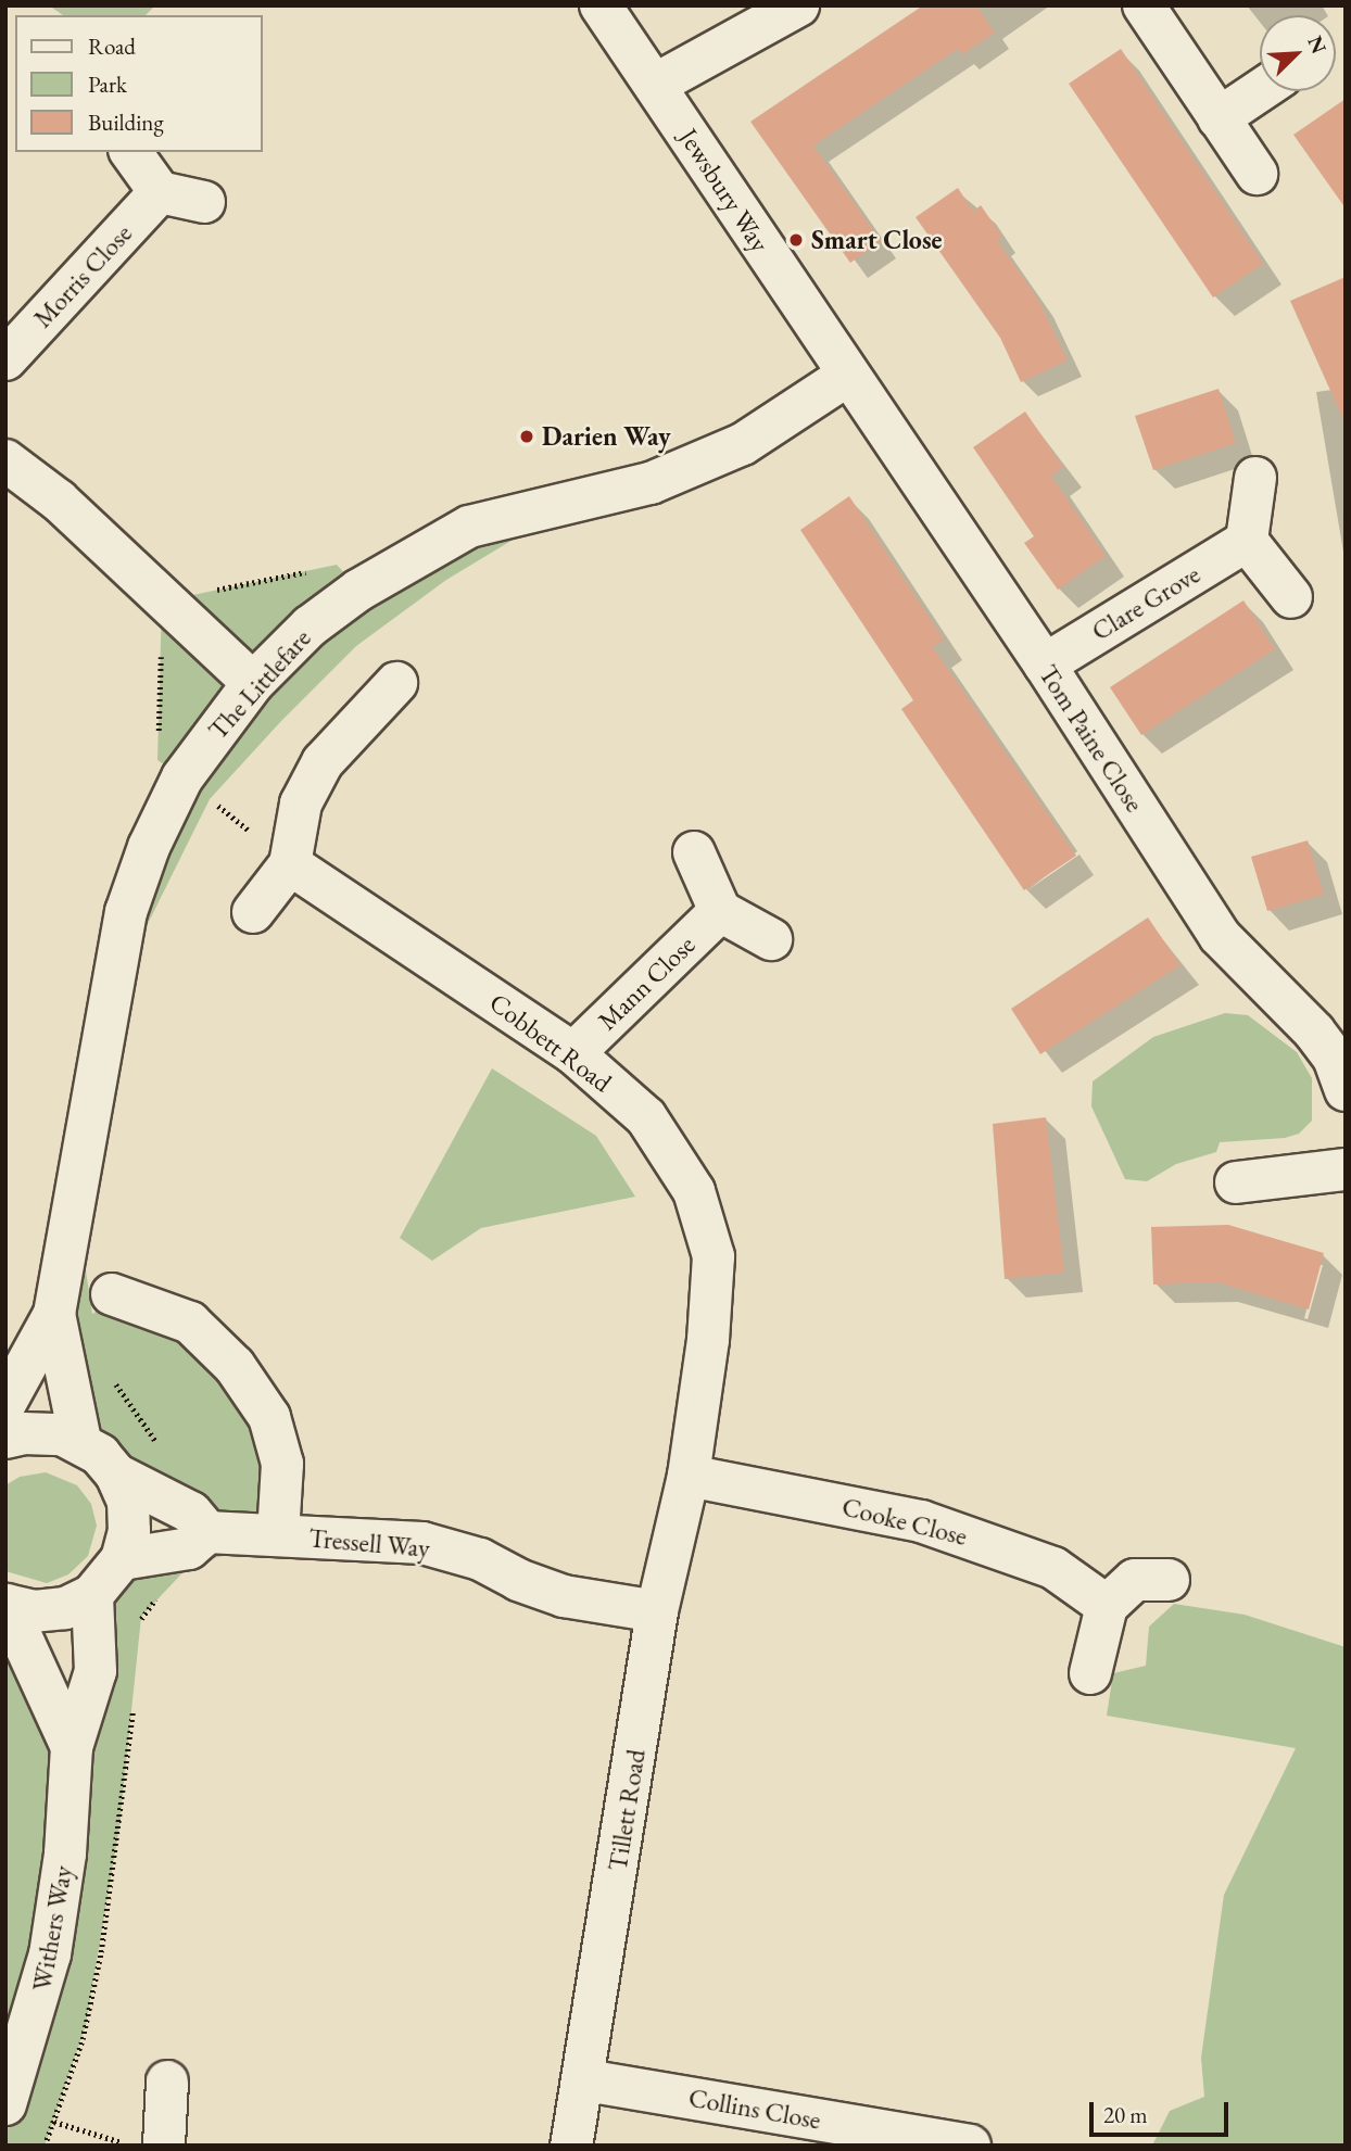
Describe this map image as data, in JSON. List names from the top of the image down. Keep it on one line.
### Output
{"streets":{"street":["Jewsbury Way","Morris Close","Clare Grove","The Littlefare","Tom Paine Close","Mann Close","Cobbett Road","Cooke Close","Tressell Way","Tillett Road","Withers Way","Collins Close"]},"crossings":[["Jewsbury Way","The Littlefare"],["Jewsbury Way","Tom Paine Close"],["Clare Grove","Tom Paine Close"],["The Littlefare","Tom Paine Close"],["Mann Close","Cobbett Road"],["Cobbett Road","Cooke Close"],["Cobbett Road","Tillett Road"],["Cooke Close","Tillett Road"],["Tressell Way","Tillett Road"],["Tillett Road","Collins Close"]],"places":["Smart Close","Darien Way"],"legend":["Road","Park","Building"],"scale_bar":"20 m","north":"top right"}
